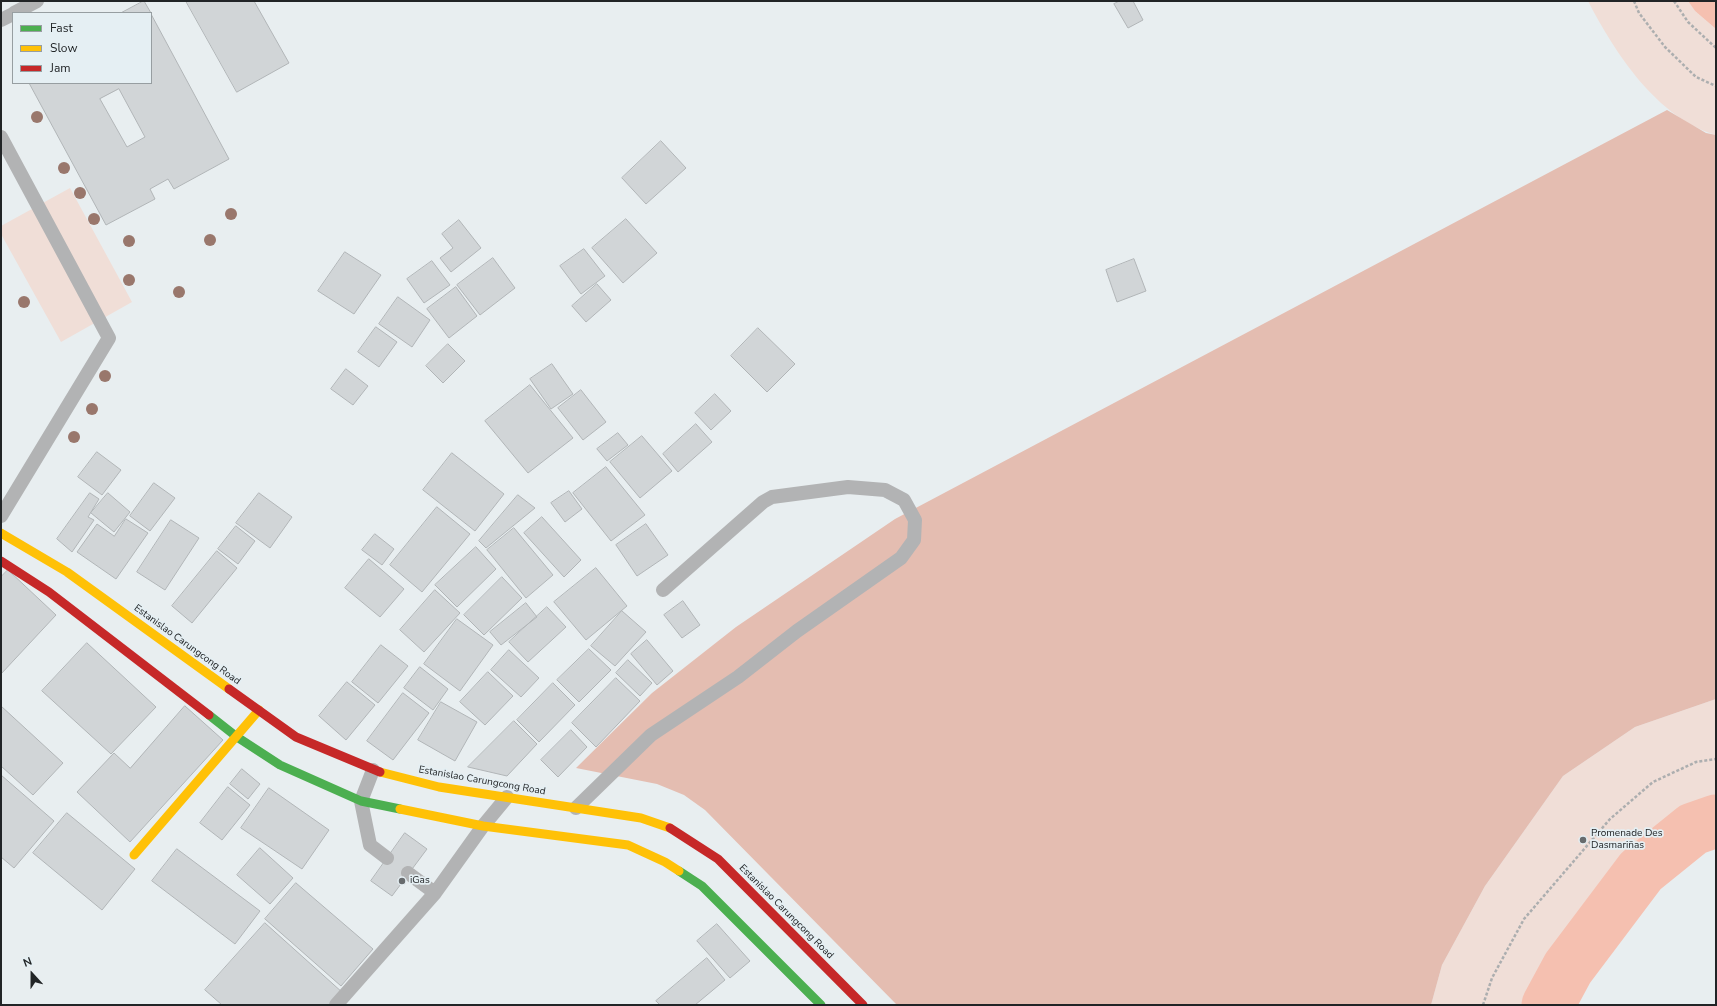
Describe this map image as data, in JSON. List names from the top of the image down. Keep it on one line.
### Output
{"streets":{"street":["Estanislao Carungcong Road"]},"places":["Promenade Des Dasmariñas","iGas"],"legend":["Fast","Slow","Jam"],"north":"top"}
